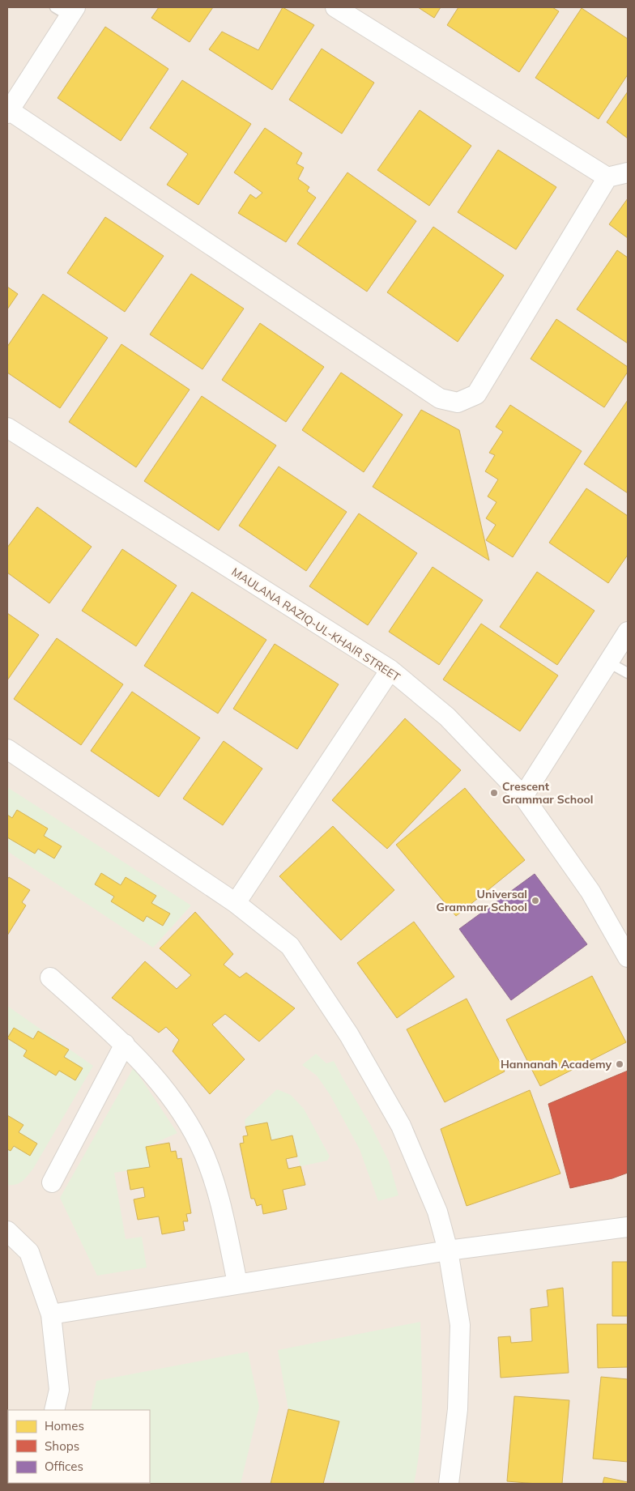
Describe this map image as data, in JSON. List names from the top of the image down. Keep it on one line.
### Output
{"streets":{"street":["MAULANA RAZIQ-UL-KHAIR STREET"]},"places":["Crescent Grammar School","Universal Grammar School","Hannanah Academy"],"legend":["Homes","Shops","Offices"]}
